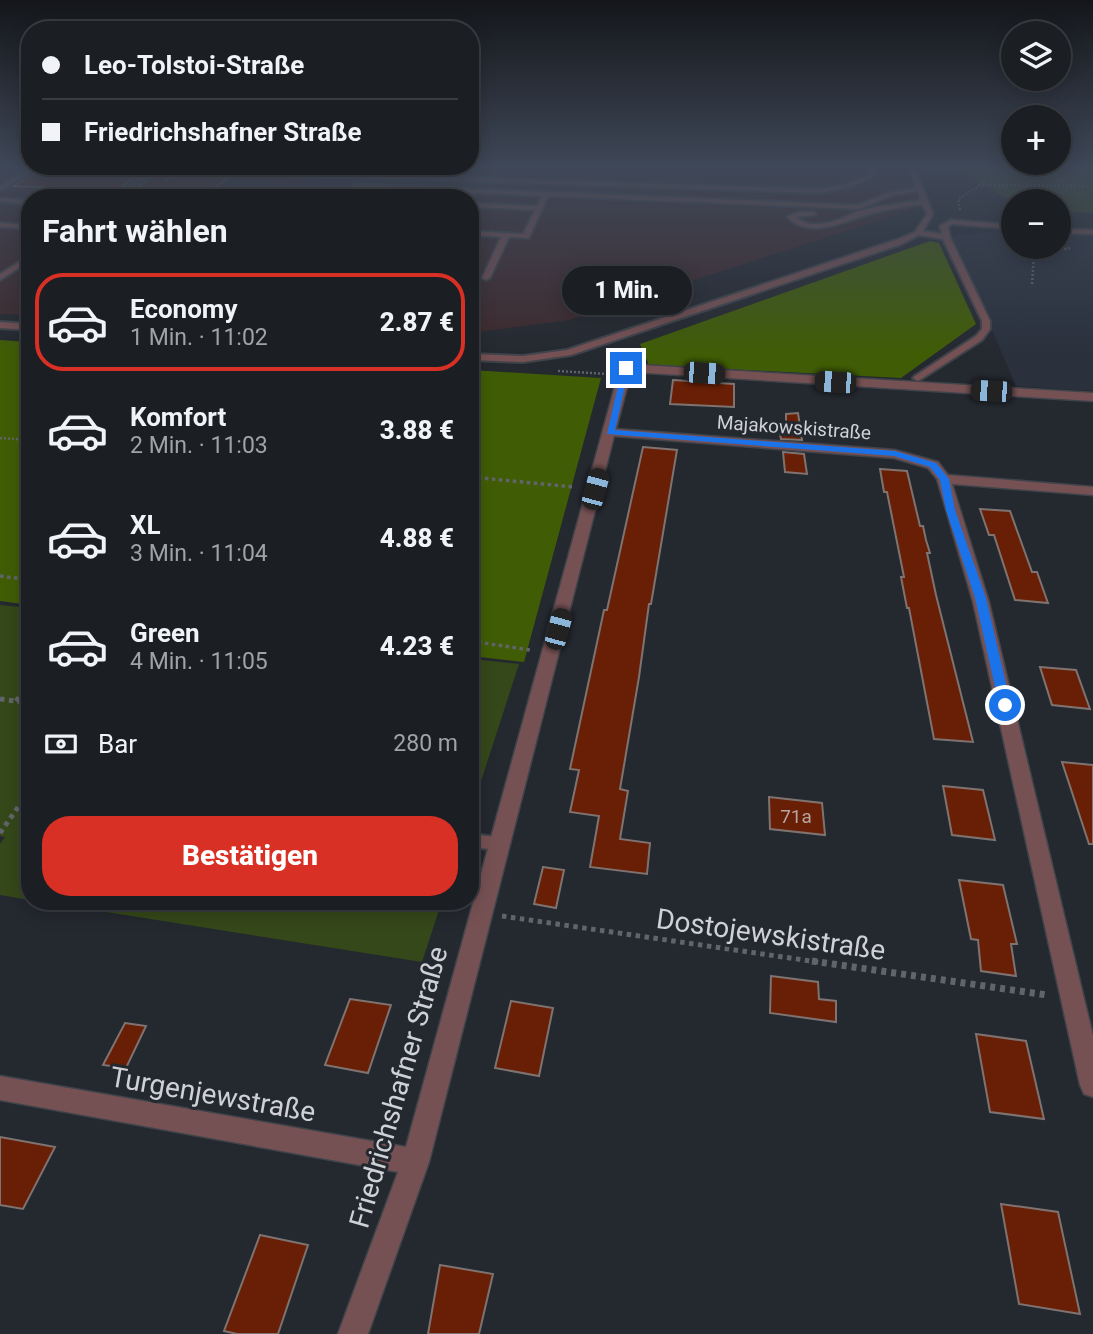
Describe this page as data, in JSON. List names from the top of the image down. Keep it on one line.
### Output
{"streets":{"street":["Majakowskistraße","Friedrichshafner Straße","Turgenjewstraße"],"path":["Dostojewskistraße"]},"crossings":[["Majakowskistraße","Friedrichshafner Straße"],["Dostojewskistraße","Friedrichshafner Straße"],["Friedrichshafner Straße","Turgenjewstraße"]],"house_numbers":["71a"],"page":{"map_buttons":["+","−"],"banner":["Leo-Tolstoi-Straße","Friedrichshafner Straße"],"heading":"Fahrt wählen","bubble":"1 Min.","list":[{"name":"Economy","note":"1 Min. · 11:02","value":"2.87 €"},{"name":"Komfort","note":"2 Min. · 11:03","value":"3.88 €"},{"name":"XL","note":"3 Min. · 11:04","value":"4.88 €"},{"name":"Green","note":"4 Min. · 11:05","value":"4.23 €"}],"pay":["Bar","280 m"],"buttons":"Bestätigen"}}
